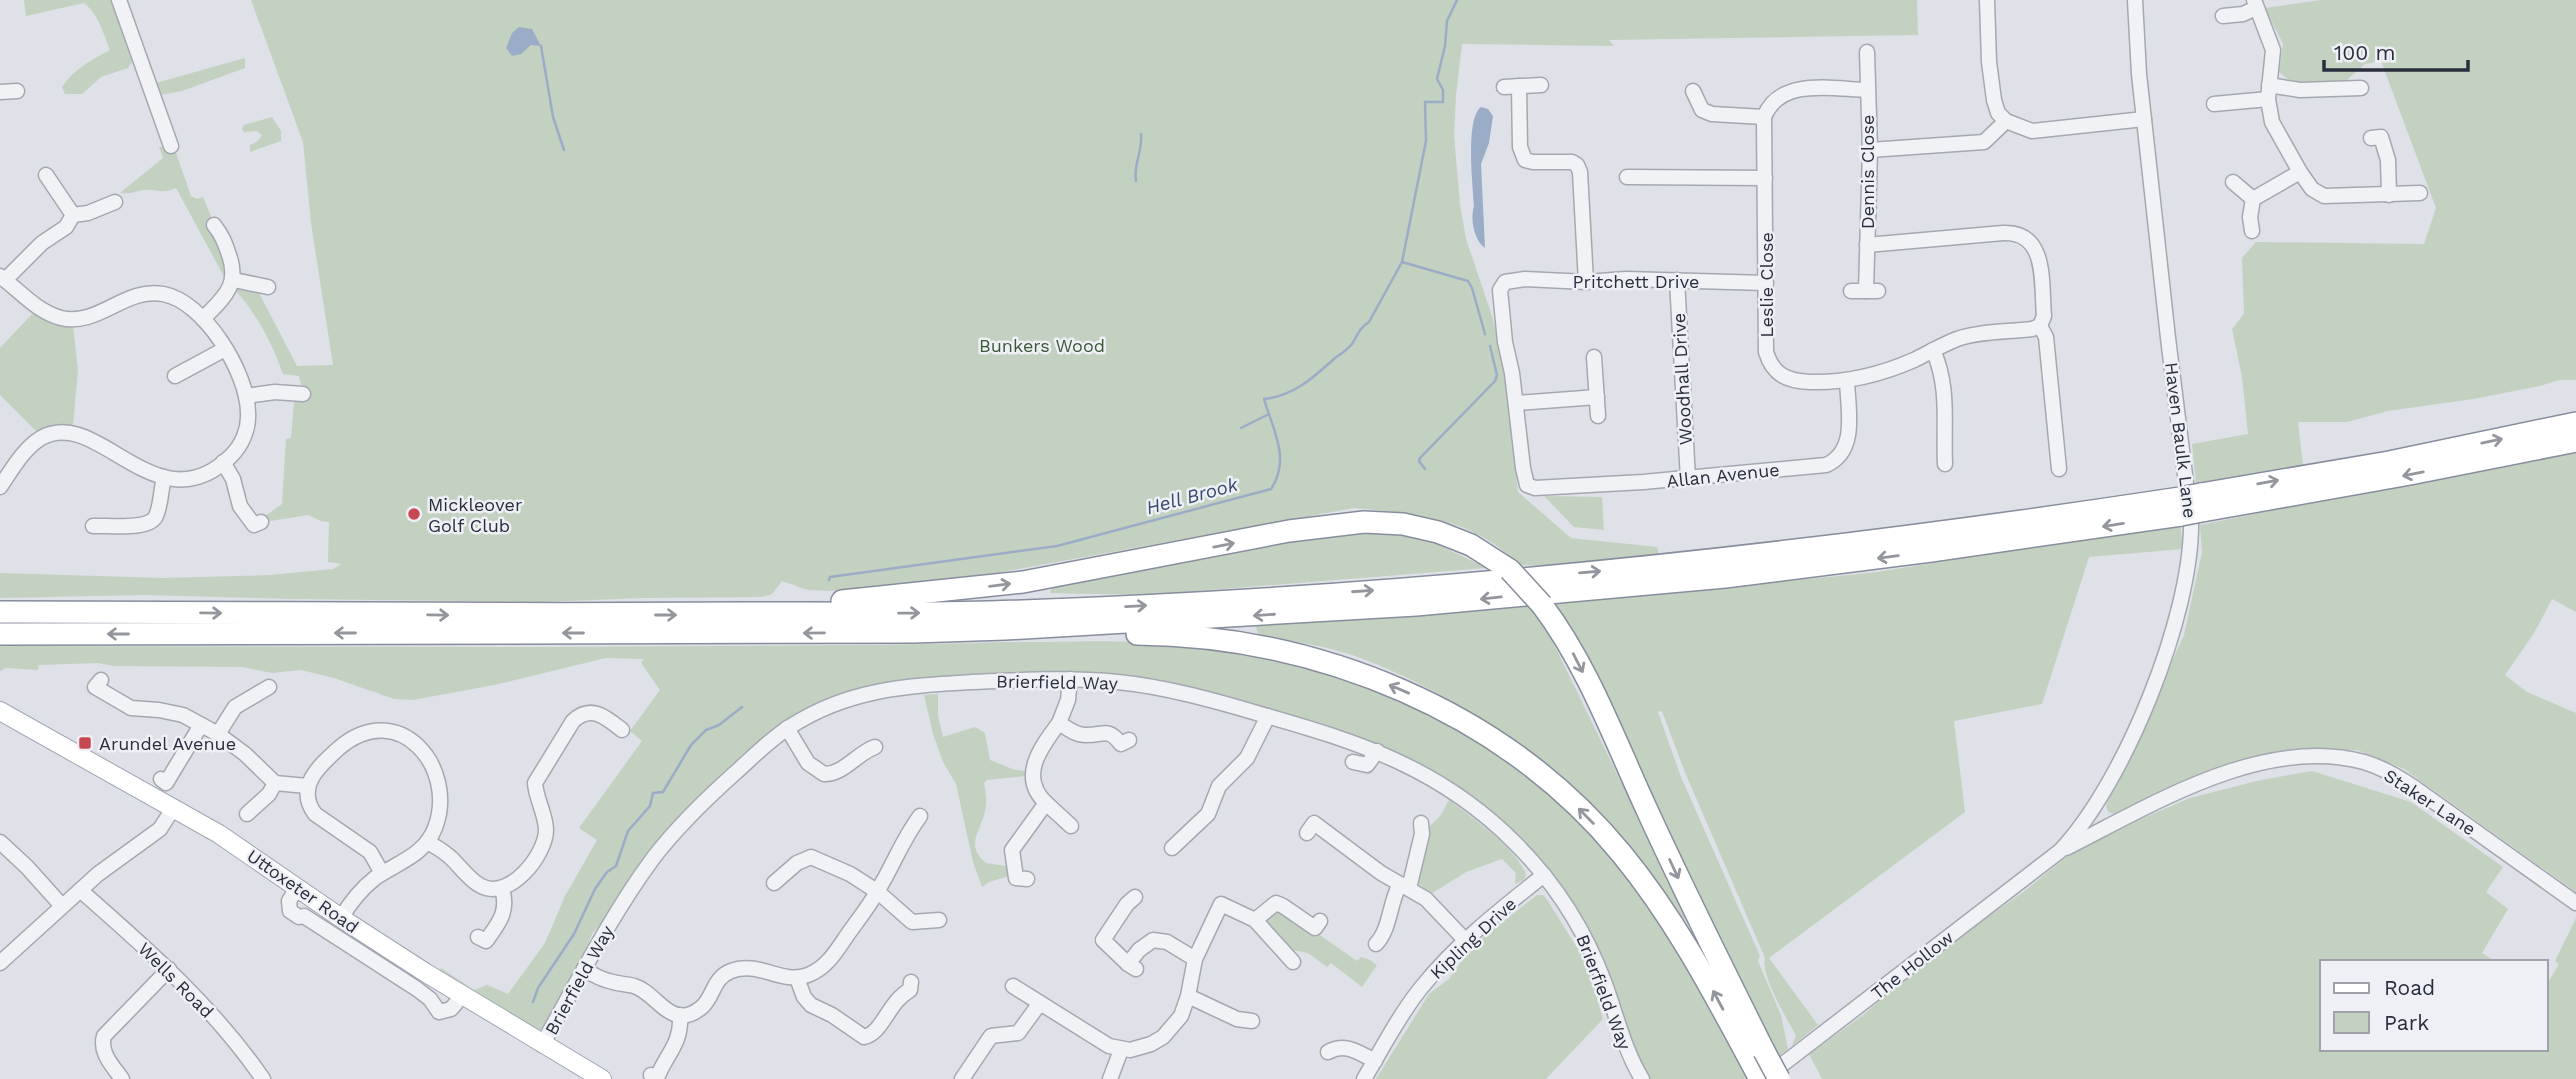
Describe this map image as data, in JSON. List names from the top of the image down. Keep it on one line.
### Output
{"streets":{"main road":["Uttoxeter Road"],"street":["Dennis Close","Pritchett Drive","Leslie Close","Woodhall Drive","Haven Baulk Lane","Allan Avenue","Brierfield Way","Staker Lane","Kipling Drive","The Hollow","Wells Road"]},"crossings":[["Pritchett Drive","Leslie Close"],["Pritchett Drive","Woodhall Drive"],["Pritchett Drive","Allan Avenue"],["Leslie Close","Allan Avenue"],["Woodhall Drive","Allan Avenue"],["Haven Baulk Lane","Staker Lane"],["Haven Baulk Lane","The Hollow"],["Brierfield Way","Uttoxeter Road"],["Brierfield Way","Kipling Drive"],["Staker Lane","The Hollow"]],"water":["Hell Brook"],"parks":["Bunkers Wood"],"places":{"other":["Mickleover Golf Club"],"transit":["Arundel Avenue"]},"legend":["Road","Park"],"scale_bar":"100 m"}
